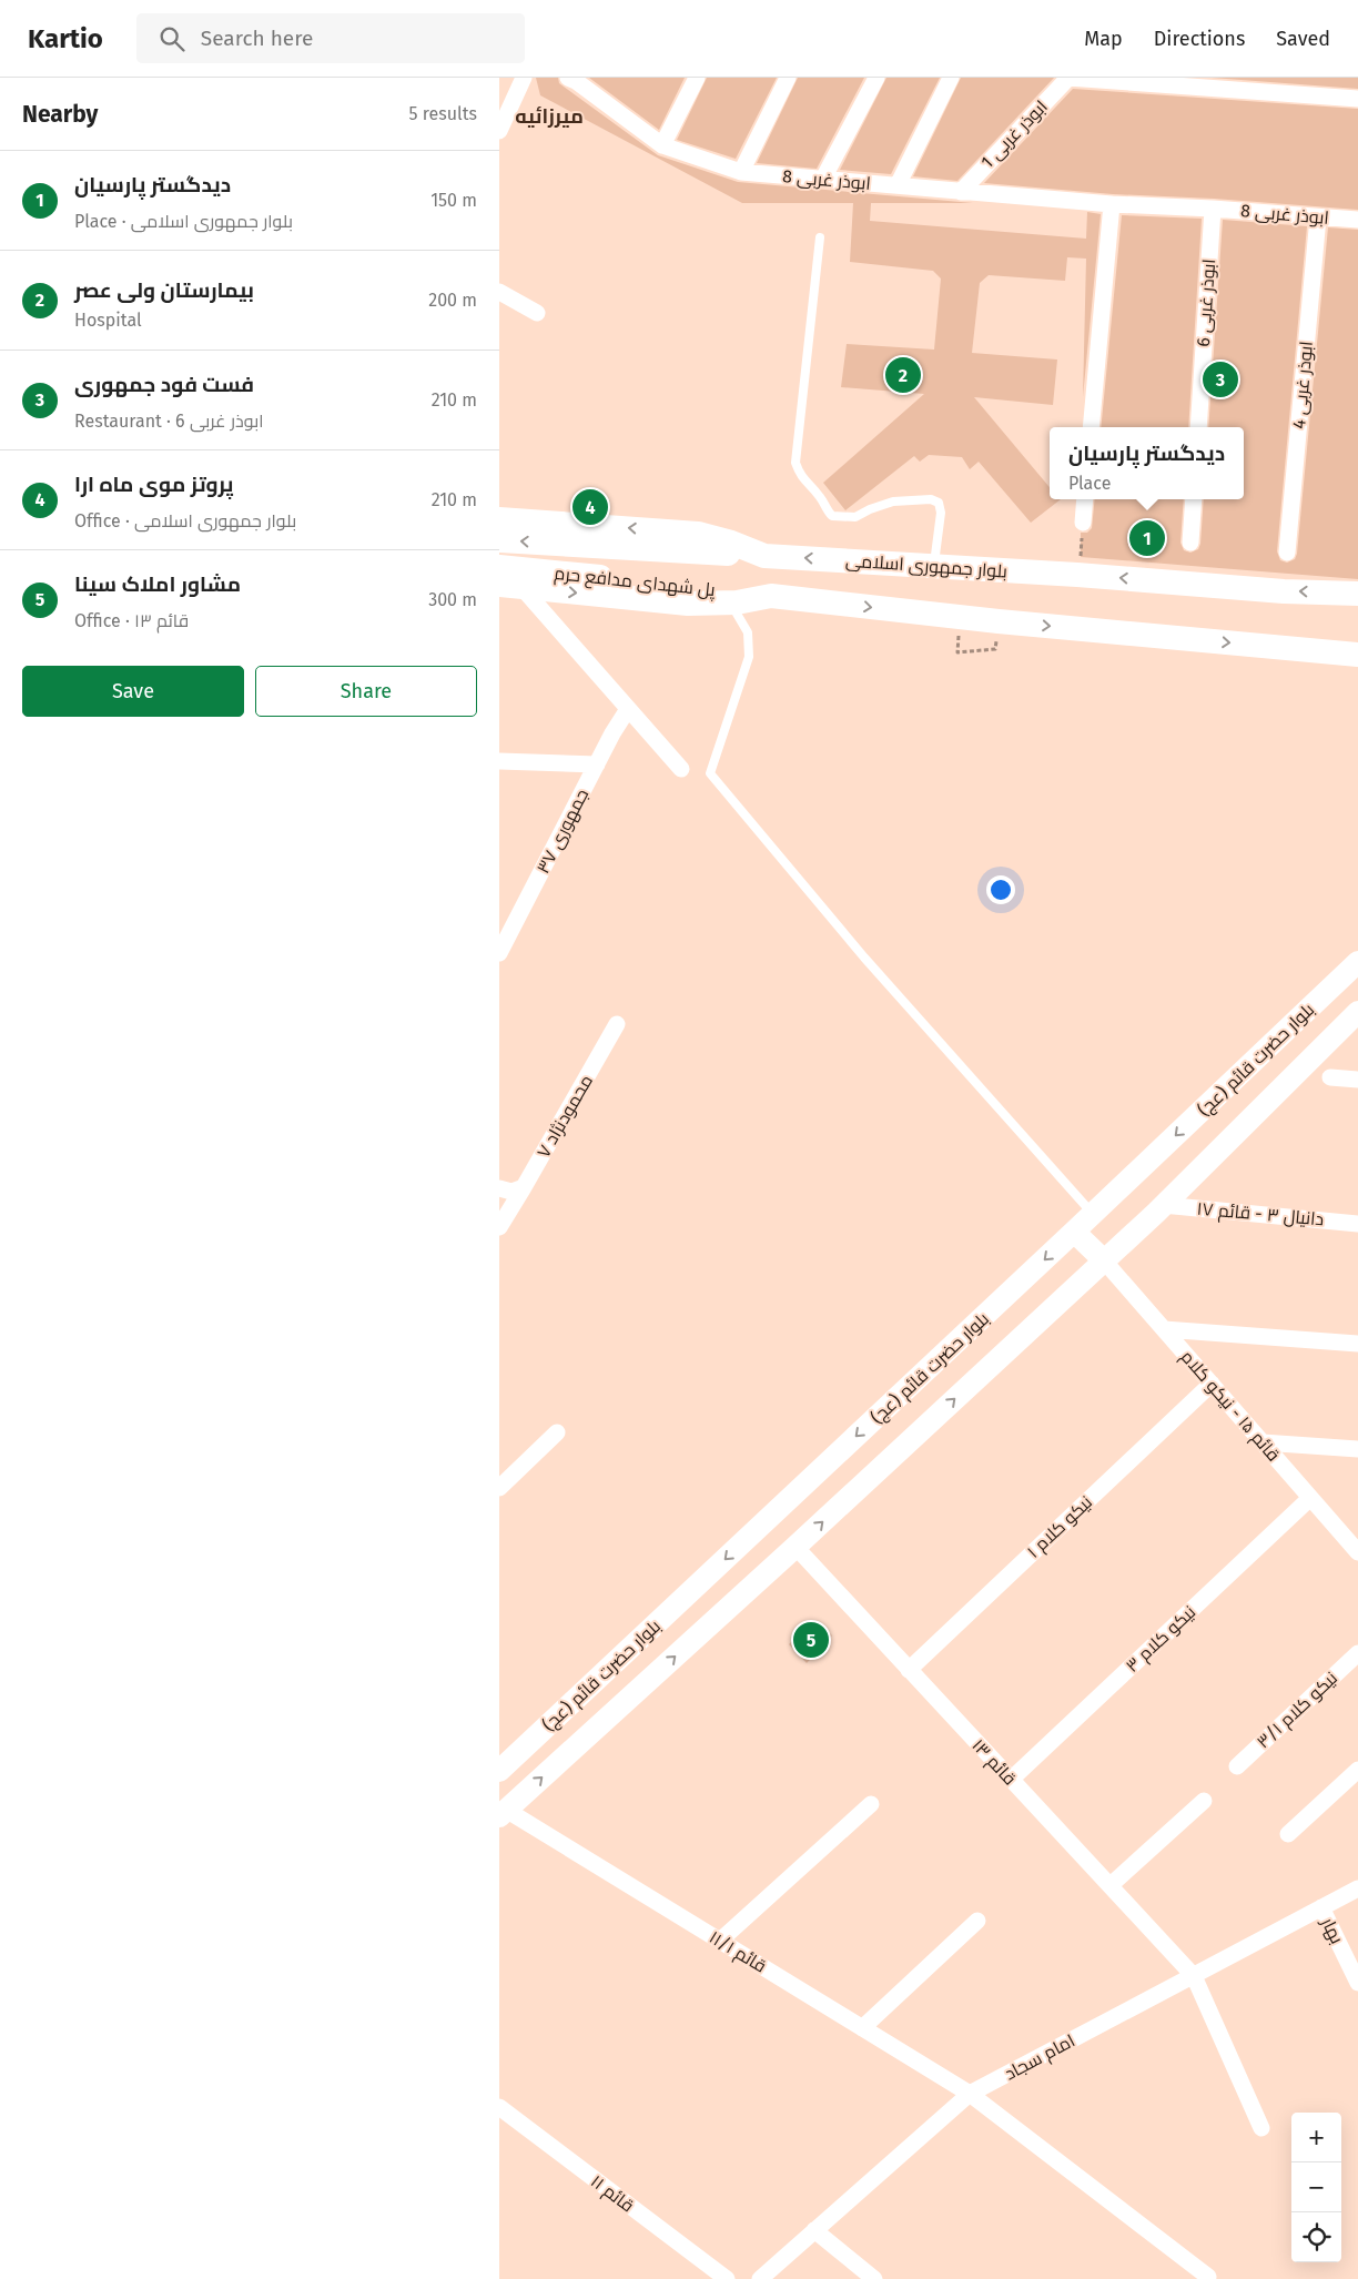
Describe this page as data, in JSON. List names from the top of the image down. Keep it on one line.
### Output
{"streets":{"main road":["بلوار جمهوری اسلامی","پل شهدای مدافع حرم","بلوار حضرت قائم (عج)"],"street":["ابوذر غربی 1","ابوذر غربی 8","ابوذر غربی 6","ابوذر غربی 4","جمهوری ۳۷","محمودنژاد ۷","دانیال ۳ - قائم ۱۷","قائم ۱۵ - نیکو کلام","نیکو کلام ۱","نیکو کلام ۳","نیکو کلام ۳/۱","قائم ۱۳","بهار","قائم ۱۱/۱","امام سجاد","قائم ۱۱"]},"crossings":[["ابوذر غربی 1","ابوذر غربی 8"],["ابوذر غربی 8","ابوذر غربی 6"],["ابوذر غربی 8","ابوذر غربی 4"],["بلوار جمهوری اسلامی","پل شهدای مدافع حرم"],["بلوار حضرت قائم (عج)","دانیال ۳ - قائم ۱۷"],["بلوار حضرت قائم (عج)","قائم ۱۵ - نیکو کلام"],["بلوار حضرت قائم (عج)","قائم ۱۳"],["بلوار حضرت قائم (عج)","قائم ۱۱/۱"],["قائم ۱۵ - نیکو کلام","نیکو کلام ۱"],["قائم ۱۵ - نیکو کلام","نیکو کلام ۳"],["نیکو کلام ۱","قائم ۱۳"],["نیکو کلام ۳","قائم ۱۳"],["قائم ۱۳","امام سجاد"],["بهار","امام سجاد"],["قائم ۱۱/۱","امام سجاد"]],"districts":["میرزائیه"],"page":{"header":"Kartio","search":"Search here","nav":["Map","Directions","Saved"],"heading":["Nearby","5 results"],"list":[{"mark":"1","name":"دیدگستر پارسیان","note":"Place · بلوار جمهوری اسلامی","value":"150 m"},{"mark":"2","name":"بیمارستان ولی عصر","note":"Hospital","value":"200 m"},{"mark":"3","name":"فست فود جمهوری","note":"Restaurant · ابوذر غربی 6","value":"210 m"},{"mark":"4","name":"پروتز موی ماه ارا","note":"Office · بلوار جمهوری اسلامی","value":"210 m"},{"mark":"5","name":"مشاور املاک سینا","note":"Office · قائم ۱۳","value":"300 m"}],"pins":["2","3","4","1","5"],"popup":["دیدگستر پارسیان","Place"],"buttons":["Save","Share"],"map_buttons":["+","−"]}}
